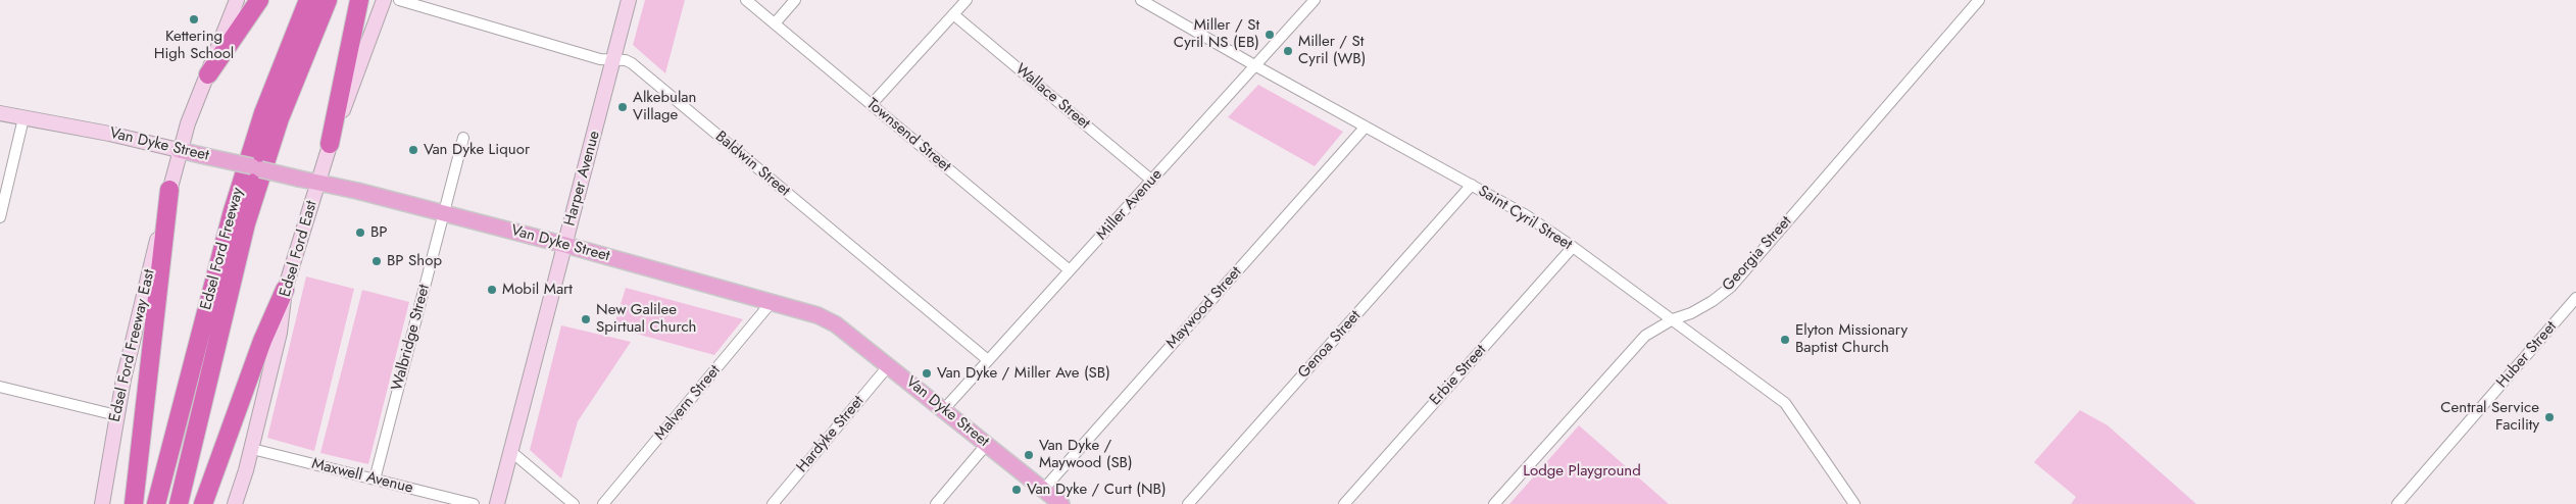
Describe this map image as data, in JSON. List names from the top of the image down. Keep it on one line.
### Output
{"streets":{"highway":["Edsel Ford Freeway"],"main road":["Van Dyke Street"],"street":["Wallace Street","Townsend Street","Baldwin Street","Harper Avenue","Miller Avenue","Saint Cyril Street","Edsel Ford East","Georgia Street","Maywood Street","Walbridge Street","Genoa Street","Edsel Ford Freeway East","Huber Street","Erbie Street","Malvern Street","Hardyke Street","Maxwell Avenue"]},"crossings":[["Wallace Street","Miller Avenue"],["Townsend Street","Miller Avenue"],["Van Dyke Street","Harper Avenue"],["Van Dyke Street","Miller Avenue"],["Van Dyke Street","Edsel Ford East"],["Van Dyke Street","Maywood Street"],["Van Dyke Street","Walbridge Street"],["Van Dyke Street","Edsel Ford Freeway East"],["Van Dyke Street","Malvern Street"],["Van Dyke Street","Hardyke Street"],["Baldwin Street","Harper Avenue"],["Baldwin Street","Miller Avenue"],["Miller Avenue","Saint Cyril Street"],["Saint Cyril Street","Georgia Street"],["Saint Cyril Street","Maywood Street"],["Saint Cyril Street","Genoa Street"],["Saint Cyril Street","Erbie Street"],["Edsel Ford East","Maxwell Avenue"],["Walbridge Street","Maxwell Avenue"]],"parks":["Lodge Playground"],"places":["Kettering High School","Miller / St Cyril NS (EB)","Miller / St Cyril (WB)","Alkebulan Village","Van Dyke Liquor","BP","BP Shop","Mobil Mart","New Galilee Spirtual Church","Elyton Missionary Baptist Church","Van Dyke / Miller Ave (SB)","Central Service Facility","Van Dyke / Maywood (SB)","Van Dyke / Curt (NB)"]}
